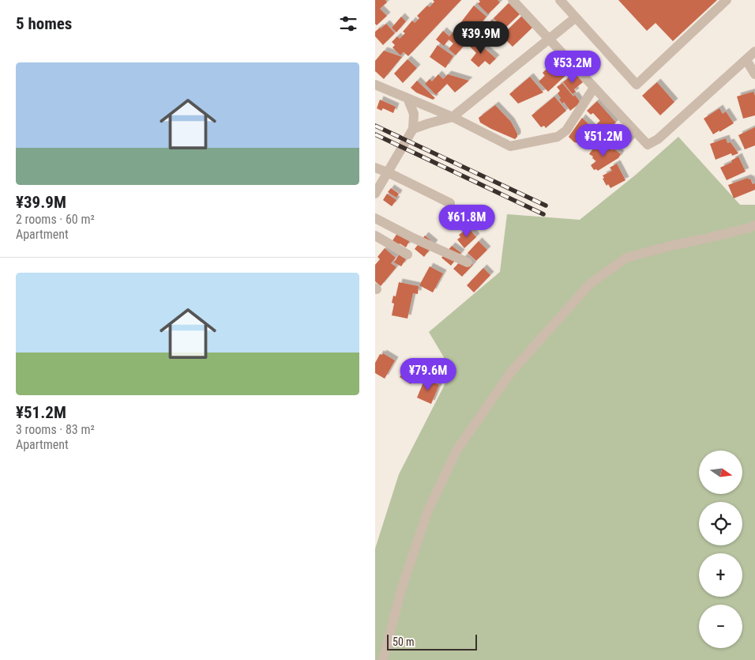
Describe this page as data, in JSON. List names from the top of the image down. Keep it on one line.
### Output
{"scale_bar":"50 m","north":"right","page":{"heading":"5 homes","price":["¥39.9M","¥53.2M","¥51.2M","¥61.8M","¥79.6M"],"list":[{"name":"¥39.9M","note":"2 rooms · 60 m² · Apartment"},{"name":"¥51.2M","note":"3 rooms · 83 m² · Apartment"}],"map_buttons":["+","−"],"scale":"50 m"}}
